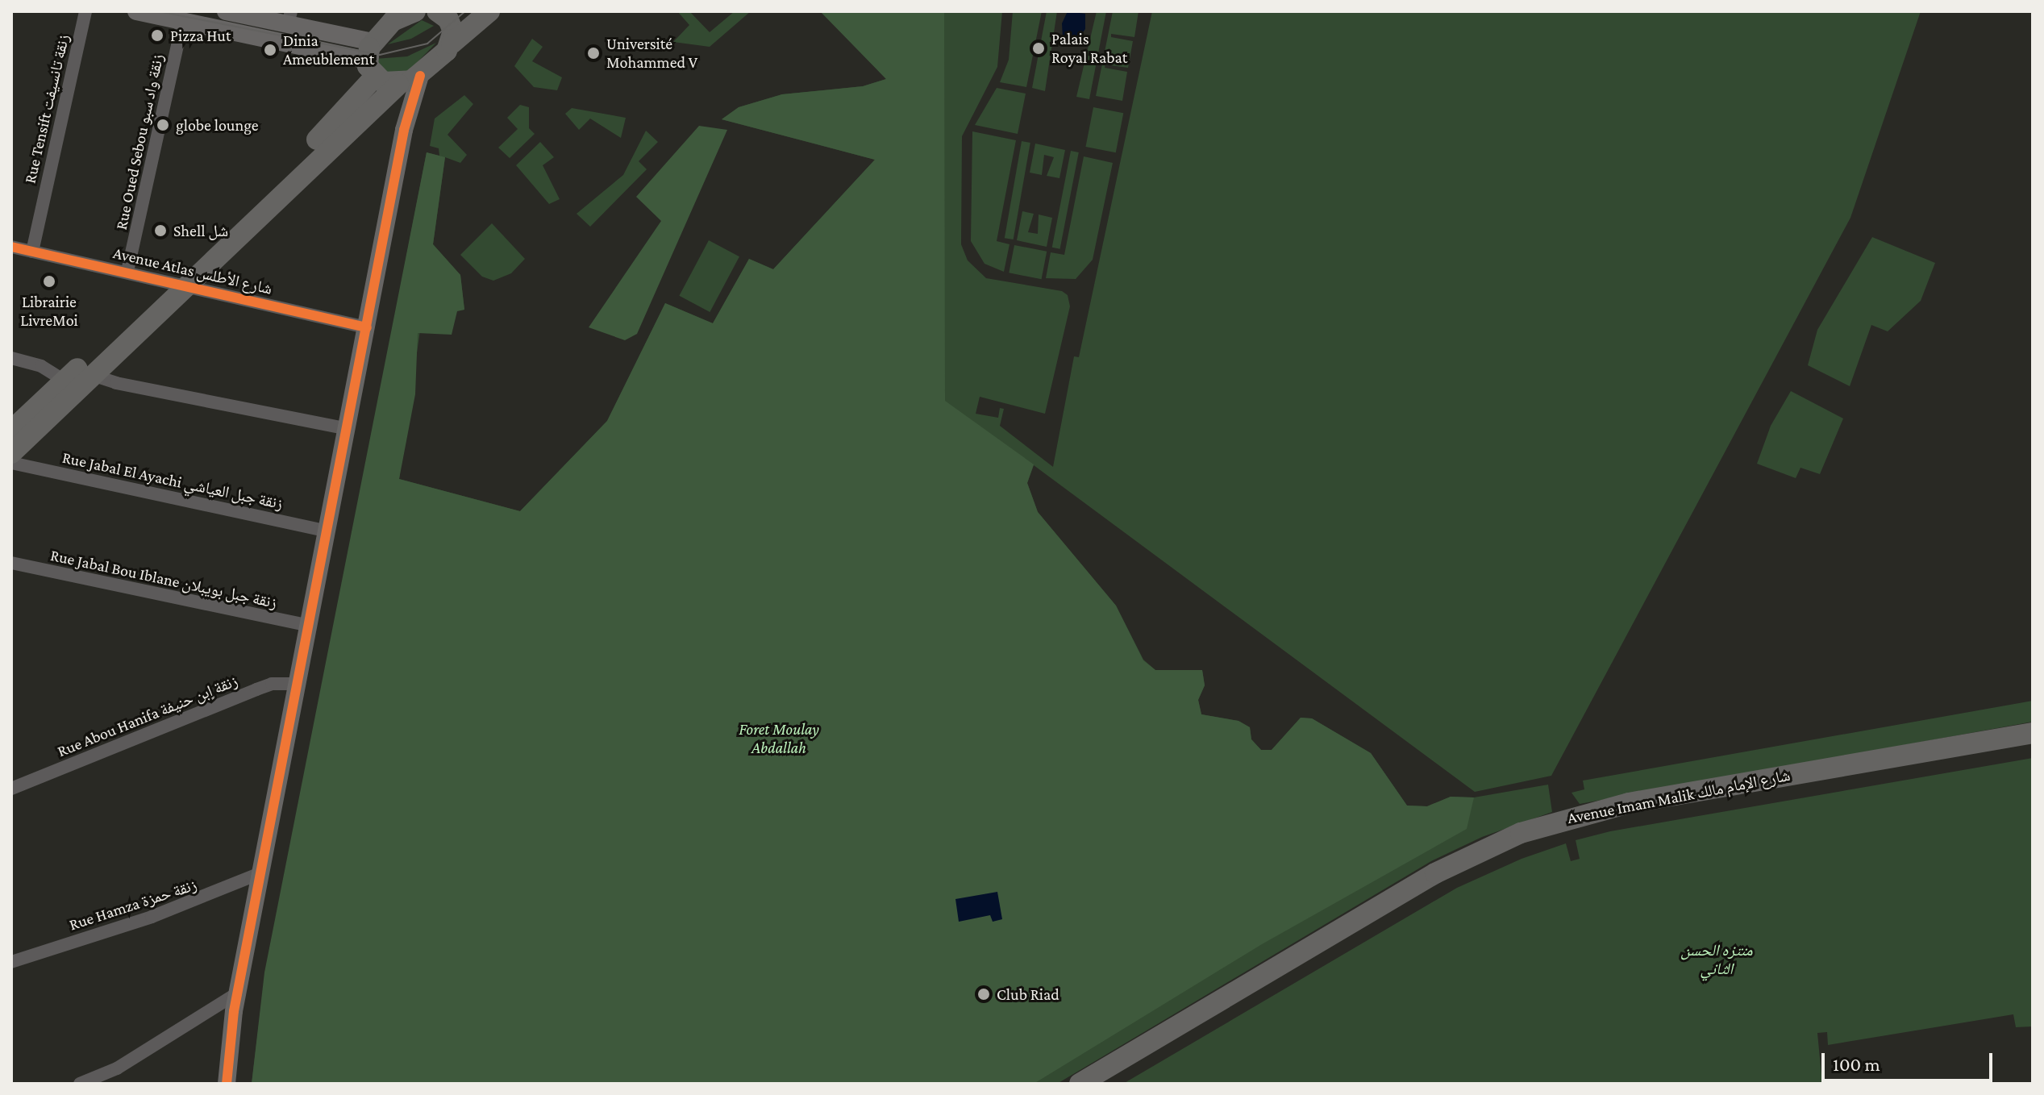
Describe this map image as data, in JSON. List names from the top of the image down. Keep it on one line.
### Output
{"streets":{"main road":["Avenue Imam Malik شارع الإمام مالك"],"street":["Rue Tensift زنقة تانسيفت","Rue Oued Sebou زنقة واد سبو","Avenue Atlas شارع الأطلس","Rue Jabal El Ayachi زنقة جبل العياشي","Rue Jabal Bou Iblane زنقة جبل بويبلان","Rue Abou Hanifa زنقة اٍبن حنيفة","Rue Hamza زنقة حمزة"]},"crossings":[["Rue Tensift زنقة تانسيفت","Avenue Atlas شارع الأطلس"],["Rue Oued Sebou زنقة واد سبو","Avenue Atlas شارع الأطلس"]],"parks":["Foret Moulay Abdallah","منتزه الحسن الثاني"],"places":["Pizza Hut","Palais Royal Rabat","Dinia Ameublement","Université Mohammed V","globe lounge","Shell شل","Librairie LivreMoi","Club Riad"],"scale_bar":"100 m"}
